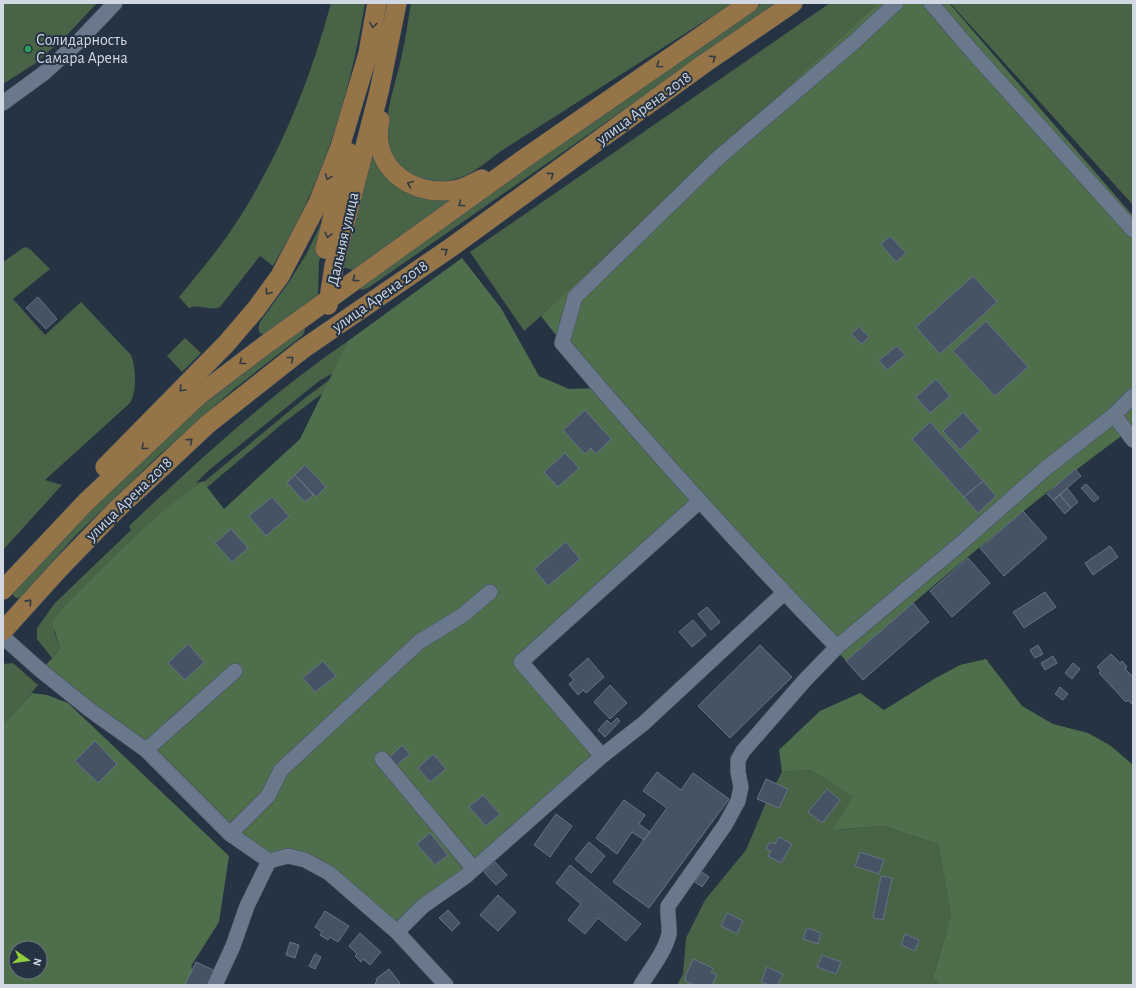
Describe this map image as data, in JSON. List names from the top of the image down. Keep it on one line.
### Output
{"streets":{"main road":["улица Арена 2018","Дальняя улица"]},"crossings":[["улица Арена 2018","Дальняя улица"]],"places":["Солидарность Самара Арена"],"north":"right"}
